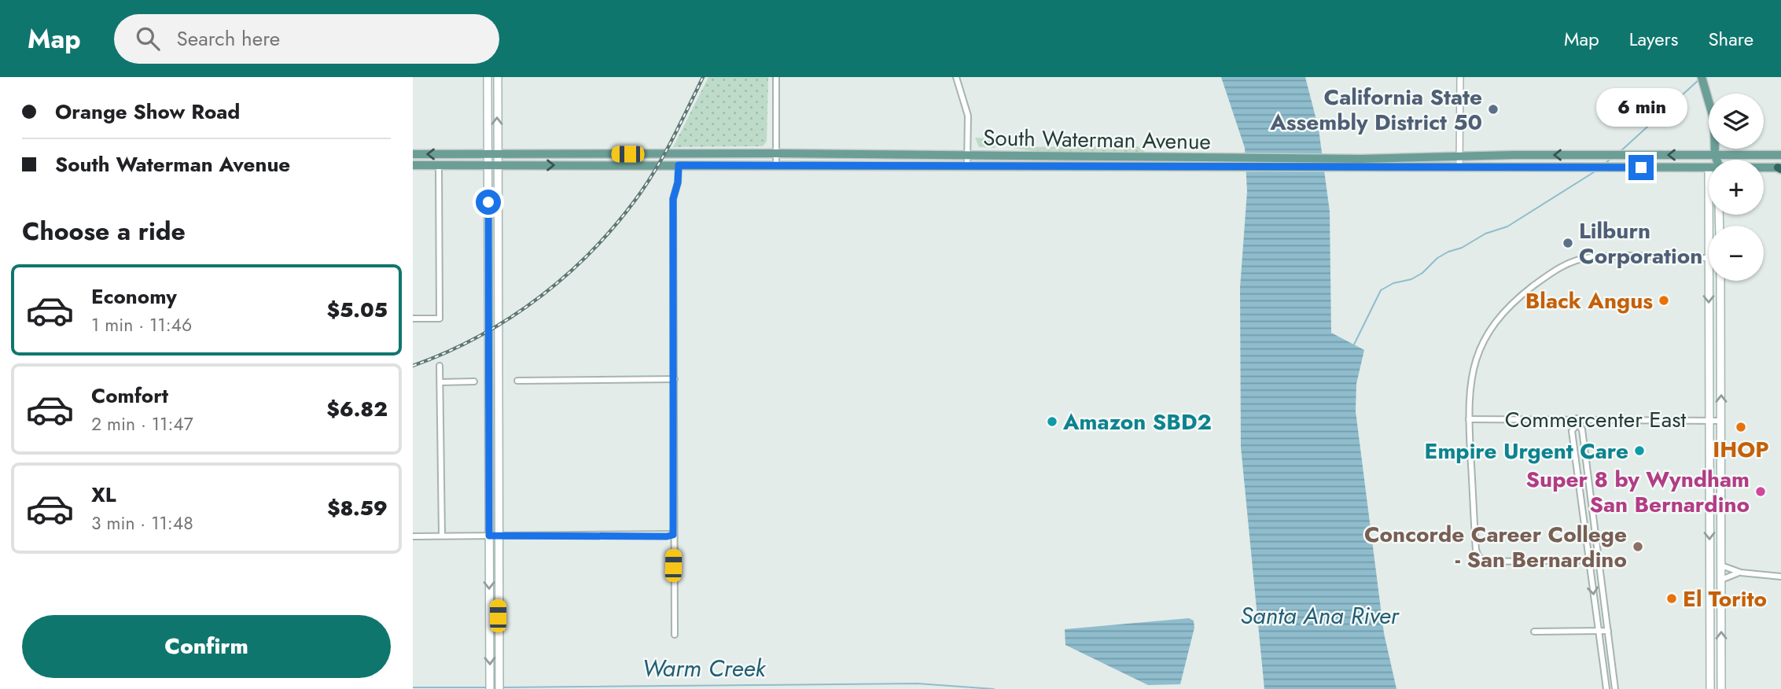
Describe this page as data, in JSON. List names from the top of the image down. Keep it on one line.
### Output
{"streets":{"main road":["South Waterman Avenue"],"street":["Commercenter East"]},"water":["Santa Ana River","Warm Creek"],"places":["California State Assembly District 50","Lilburn Corporation","Black Angus","Amazon SBD2","IHOP","Empire Urgent Care","Super 8 by Wyndham San Bernardino","Concorde Career College - San Bernardino","El Torito"],"page":{"header":"Map","search":"Search here","nav":["Map","Layers","Share"],"banner":["Orange Show Road","South Waterman Avenue"],"bubble":"6 min","map_buttons":["+","−"],"heading":"Choose a ride","list":[{"name":"Economy","note":"1 min · 11:46","value":"$5.05"},{"name":"Comfort","note":"2 min · 11:47","value":"$6.82"},{"name":"XL","note":"3 min · 11:48","value":"$8.59"}],"buttons":"Confirm"}}
